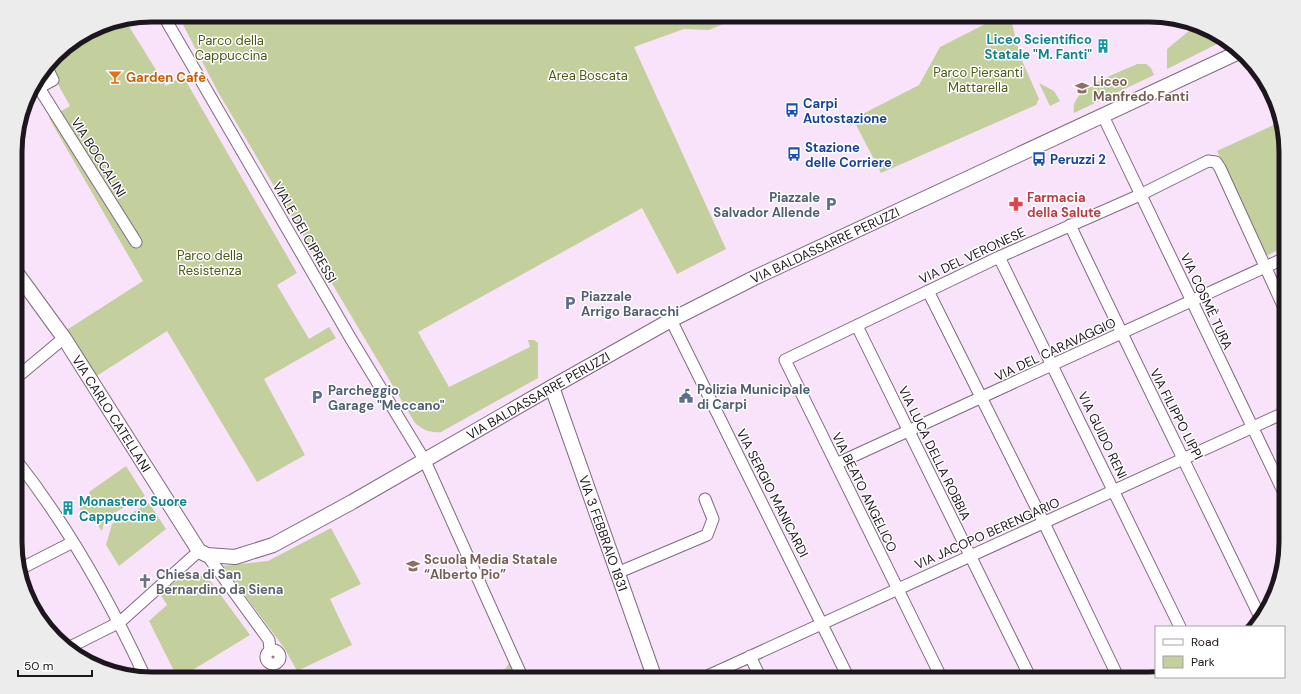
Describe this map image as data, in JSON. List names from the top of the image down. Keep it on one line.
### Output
{"streets":{"street":["VIA BOCCALINI","VIALE DEI CIPRESSI","VIA BALDASSARRE PERUZZI","VIA DEL VERONESE","VIA COSMÈ TURA","VIA DEL CARAVAGGIO","VIA CARLO CATELLANI","VIA FILIPPO LIPPI","VIA GUIDO RENI","VIA LUCA DELLA ROBBIA","VIA BEATO ANGELICO","VIA SERGIO MANICARDI","VIA 3 FEBBRAIO 1831","VIA JACOPO BERENGARIO"]},"crossings":[["VIALE DEI CIPRESSI","VIA BALDASSARRE PERUZZI"],["VIA BALDASSARRE PERUZZI","VIA COSMÈ TURA"],["VIA BALDASSARRE PERUZZI","VIA SERGIO MANICARDI"],["VIA BALDASSARRE PERUZZI","VIA 3 FEBBRAIO 1831"],["VIA DEL VERONESE","VIA COSMÈ TURA"],["VIA DEL VERONESE","VIA DEL CARAVAGGIO"],["VIA DEL VERONESE","VIA FILIPPO LIPPI"],["VIA DEL VERONESE","VIA GUIDO RENI"],["VIA DEL VERONESE","VIA LUCA DELLA ROBBIA"],["VIA DEL VERONESE","VIA BEATO ANGELICO"],["VIA COSMÈ TURA","VIA DEL CARAVAGGIO"],["VIA COSMÈ TURA","VIA JACOPO BERENGARIO"],["VIA DEL CARAVAGGIO","VIA FILIPPO LIPPI"],["VIA DEL CARAVAGGIO","VIA GUIDO RENI"],["VIA DEL CARAVAGGIO","VIA LUCA DELLA ROBBIA"],["VIA DEL CARAVAGGIO","VIA BEATO ANGELICO"],["VIA FILIPPO LIPPI","VIA JACOPO BERENGARIO"],["VIA GUIDO RENI","VIA JACOPO BERENGARIO"],["VIA LUCA DELLA ROBBIA","VIA JACOPO BERENGARIO"],["VIA BEATO ANGELICO","VIA JACOPO BERENGARIO"],["VIA SERGIO MANICARDI","VIA JACOPO BERENGARIO"]],"parks":["Parco della Cappuccina","Parco Piersanti Mattarella","Area Boscata","Parco della Resistenza"],"places":{"building":["Liceo Scientifico Statale \"M. Fanti\"","Monastero Suore Cappuccine"],"bar":["Garden Cafè"],"school or university":["Liceo Manfredo Fanti","Scuola Media Statale “Alberto Pio”"],"bus stop":["Carpi Autostazione","Stazione delle Corriere","Peruzzi 2"],"parking":["Piazzale Salvador Allende","Piazzale Arrigo Baracchi","Parcheggio Garage \"Meccano\""],"pharmacy":["Farmacia della Salute"],"public building":["Polizia Municipale di Carpi"],"church":["Chiesa di San Bernardino da Siena"]},"legend":["Road","Park"],"scale_bar":"50 m"}
